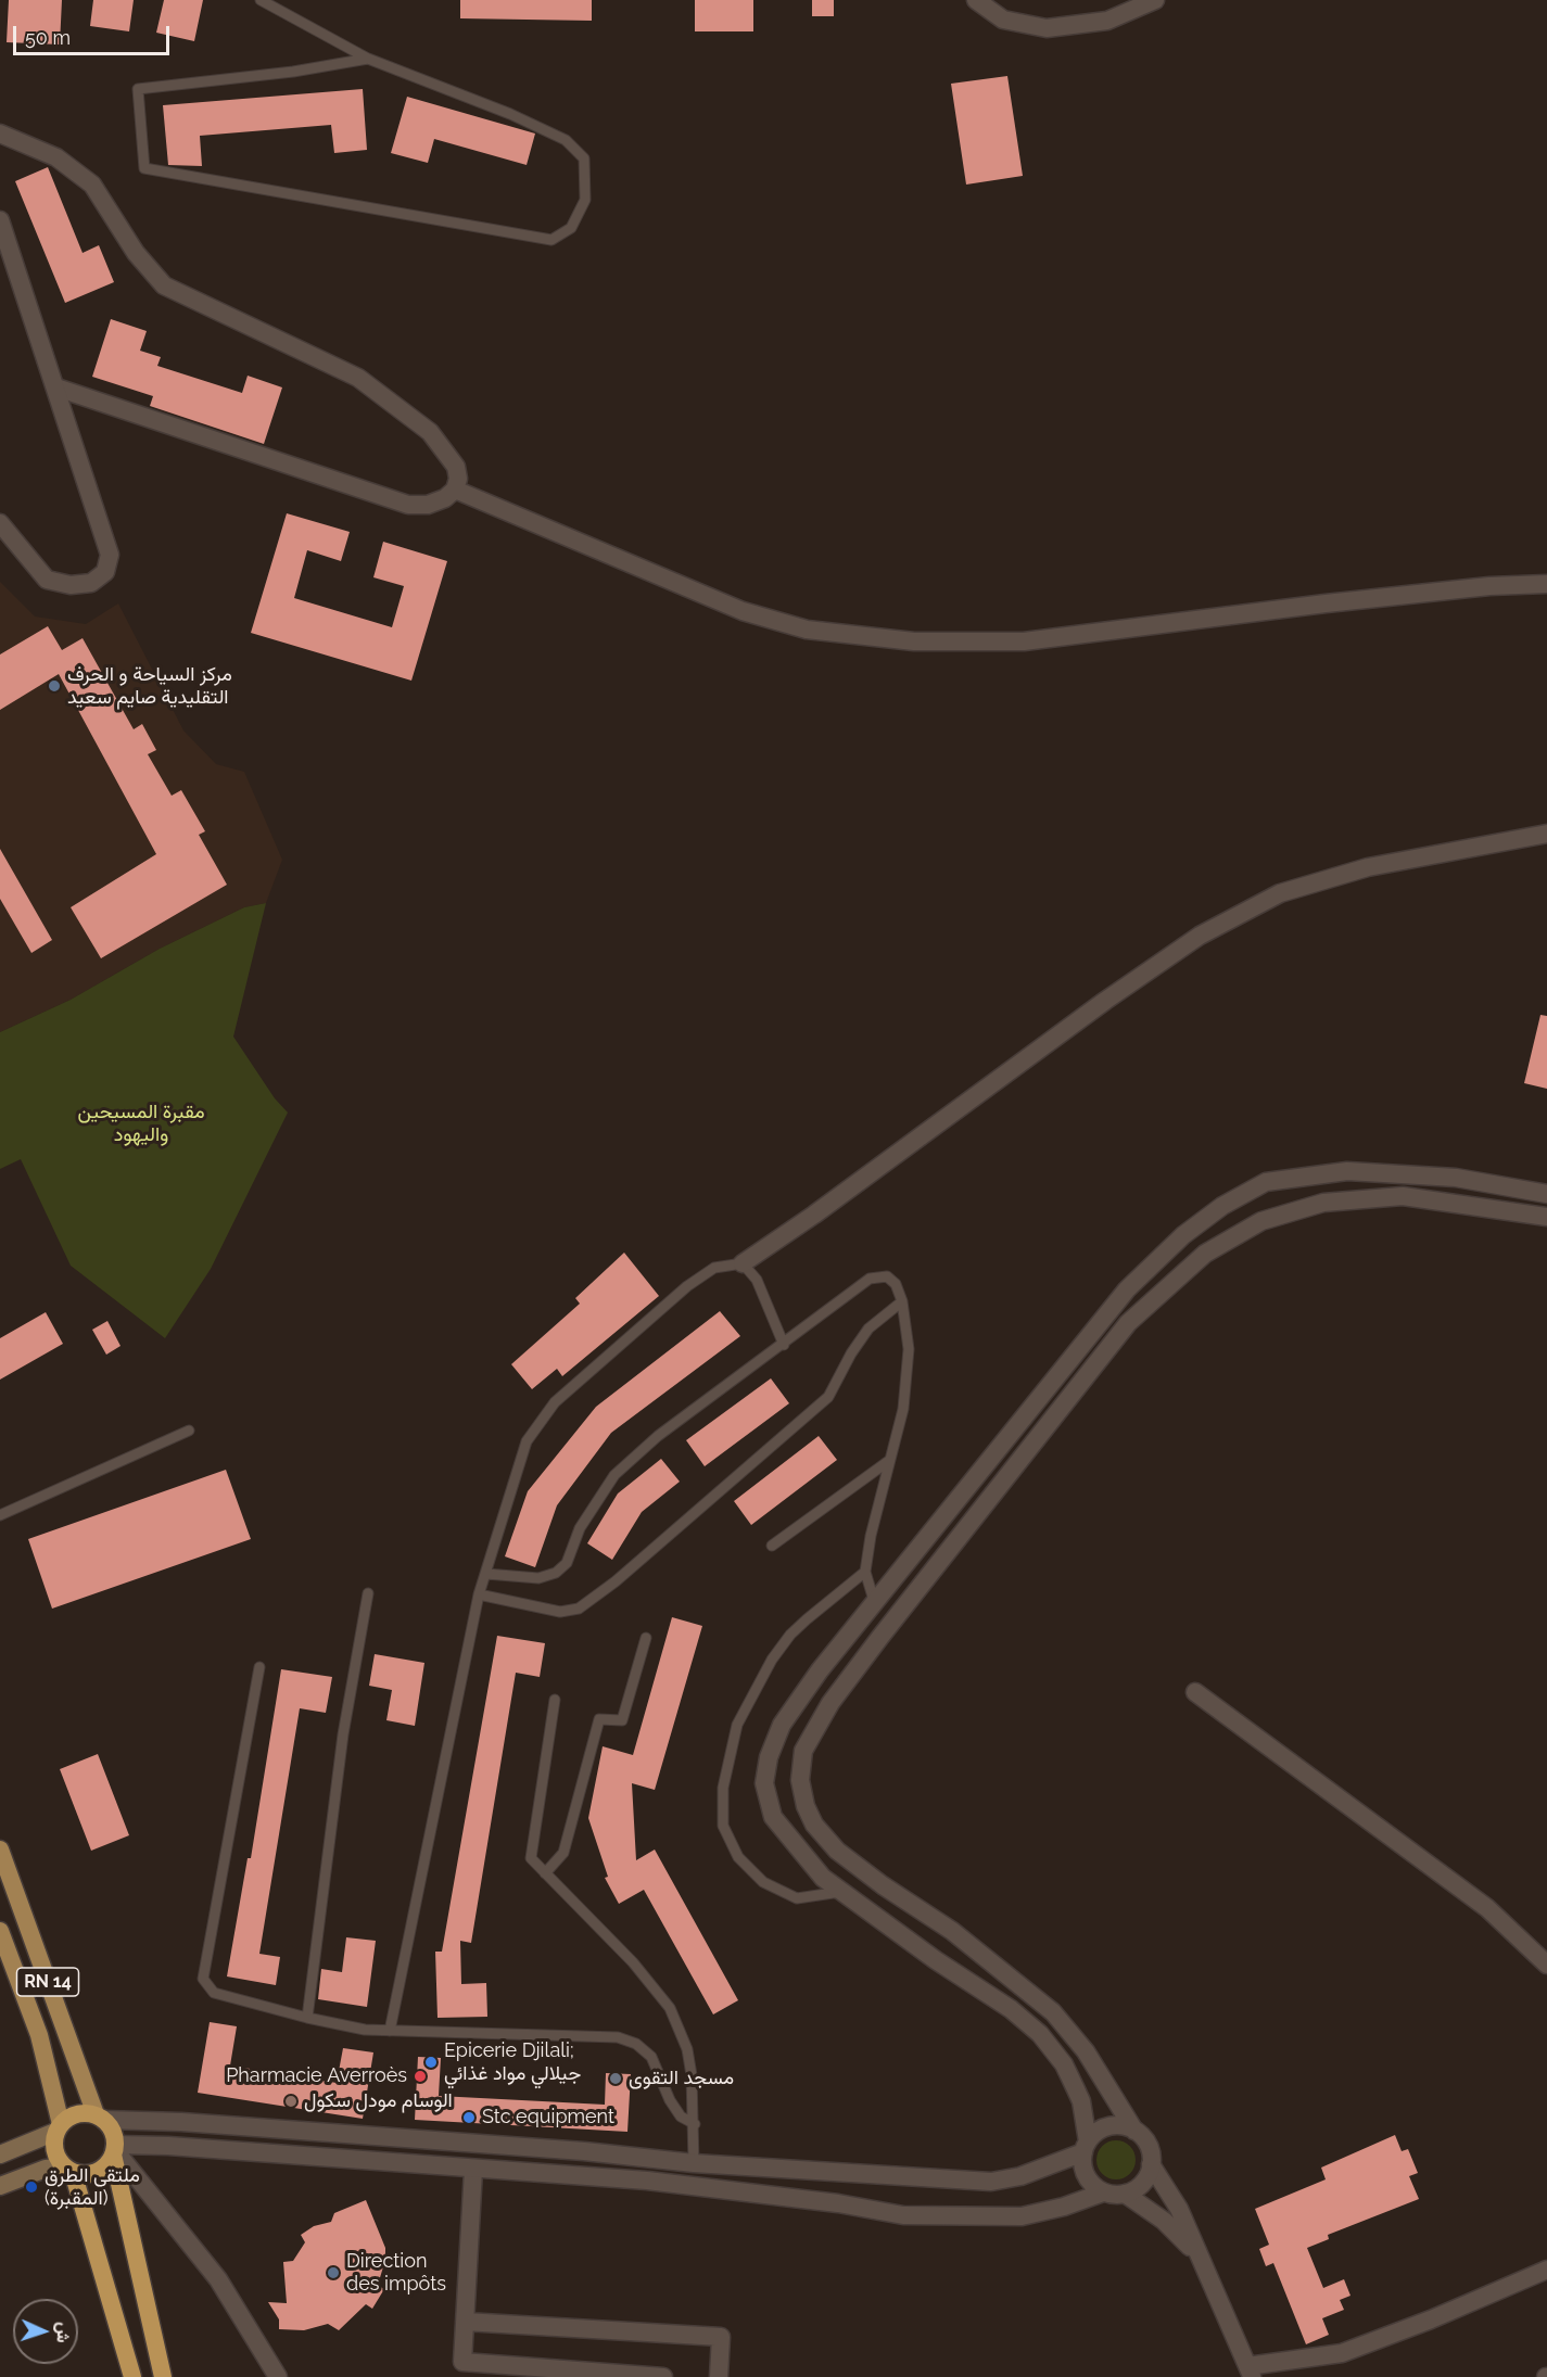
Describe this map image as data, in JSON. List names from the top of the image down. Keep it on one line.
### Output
{"streets":{"main road":["RN 14"]},"parks":["مقبرة المسيحين واليهود"],"places":["مركز السياحة و الحرف التقليدية صايم سعيد","Epicerie Djilali; جيلالي مواد غذائي","Pharmacie Averroès","مسجد التقوى","الوسام مودل سكول","Stc equipment","ملتقى الطرق (المقبرة)","Direction des impôts"],"scale_bar":"50 m","north":"right"}
